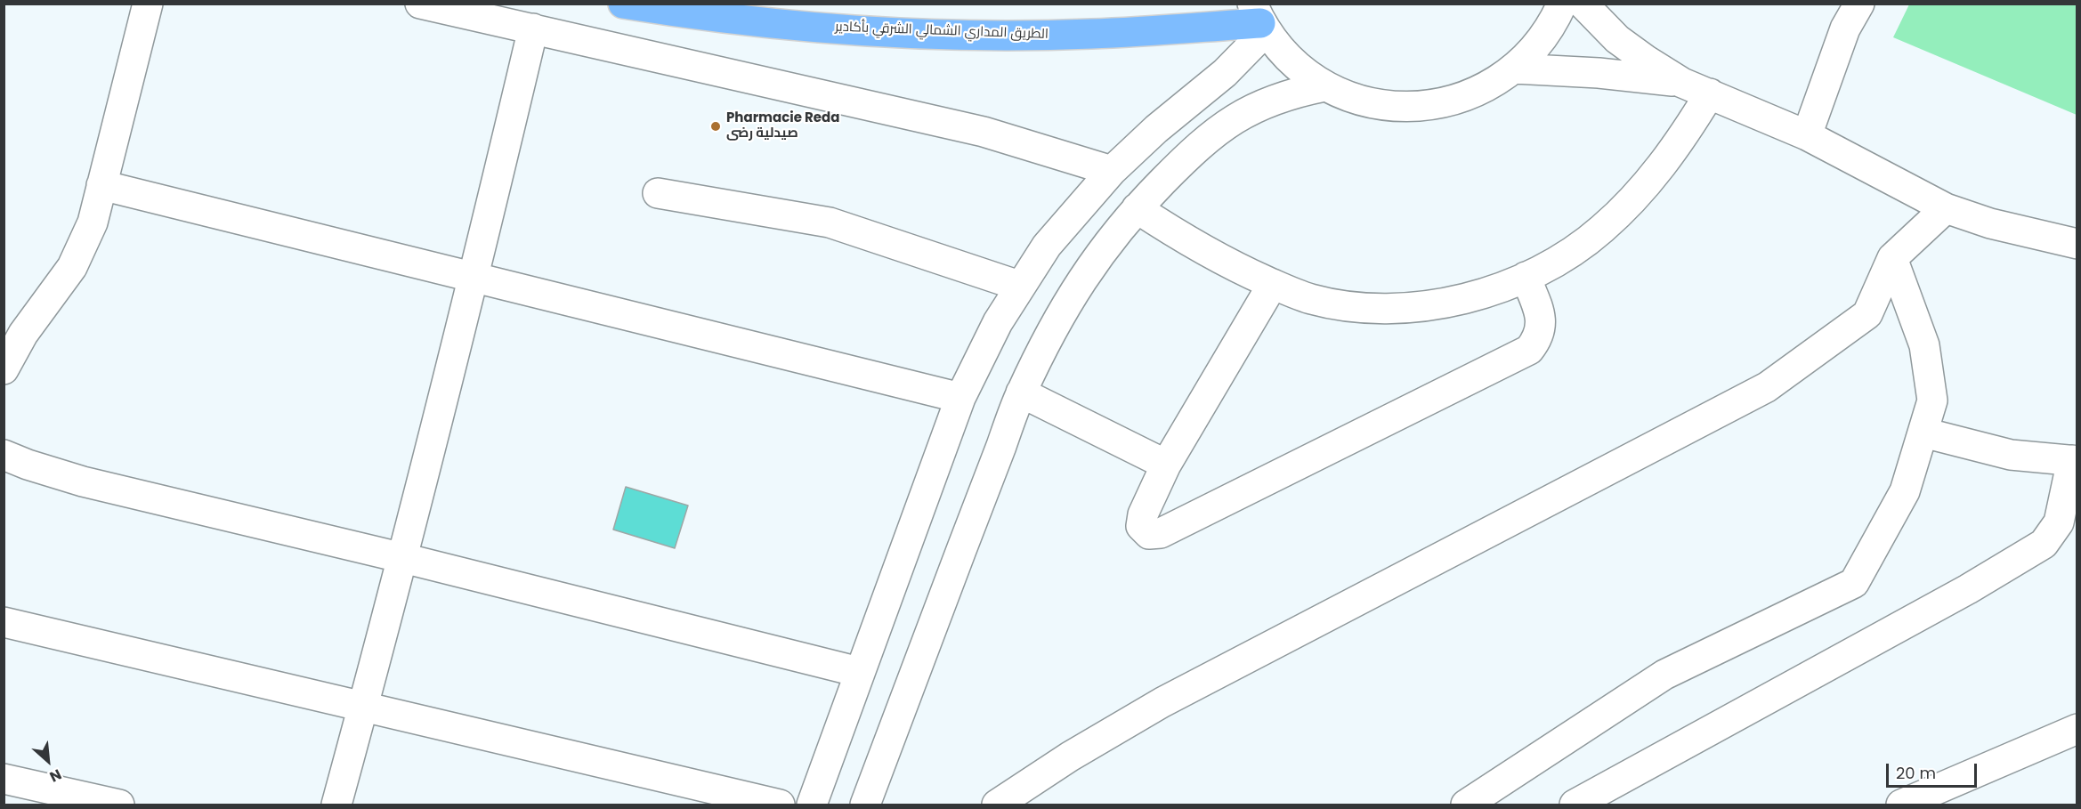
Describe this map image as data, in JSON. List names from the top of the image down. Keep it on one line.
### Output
{"streets":{"highway":["الطريق المداري الشمالي الشرقي بأكادير"]},"places":["Pharmacie Reda صيدلية رضى"],"scale_bar":"20 m","north":"bottom right"}
